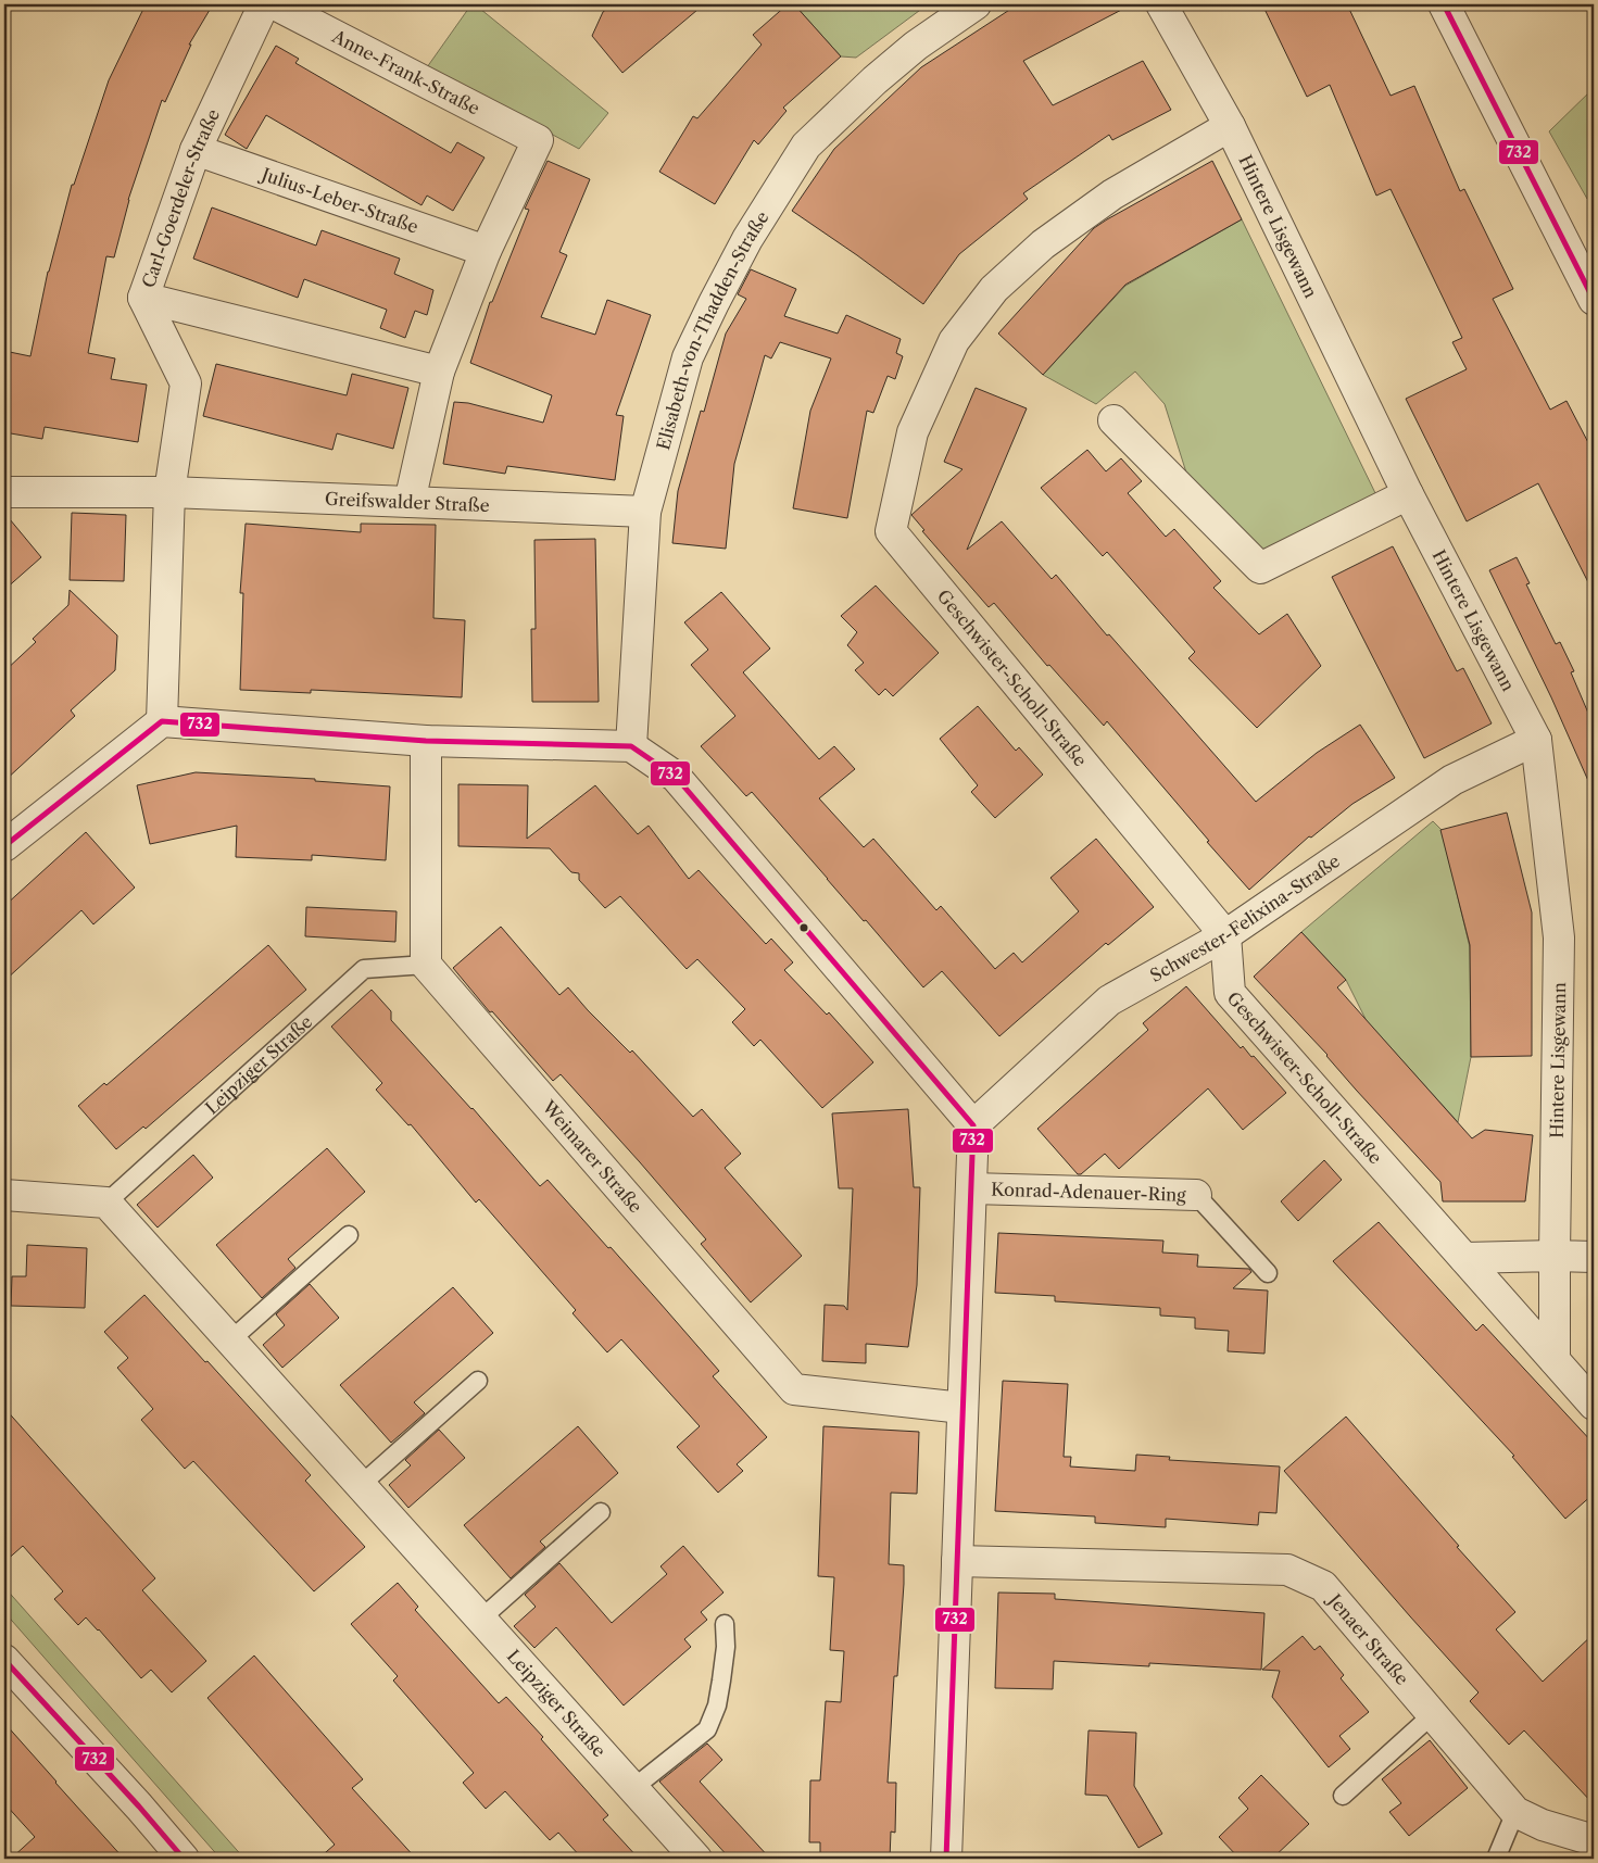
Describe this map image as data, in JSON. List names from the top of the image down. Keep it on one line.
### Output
{"streets":{"street":["Anne-Frank-Straße","Carl-Goerdeler-Straße","Julius-Leber-Straße","Hintere Lisgewann","Elisabeth-von-Thadden-Straße","Greifswalder Straße","Geschwister-Scholl-Straße","Schwester-Felixina-Straße","Leipziger Straße","Weimarer Straße","Konrad-Adenauer-Ring","Jenaer Straße"]},"crossings":[["Anne-Frank-Straße","Julius-Leber-Straße"],["Carl-Goerdeler-Straße","Julius-Leber-Straße"],["Carl-Goerdeler-Straße","Greifswalder Straße"],["Hintere Lisgewann","Geschwister-Scholl-Straße"],["Hintere Lisgewann","Schwester-Felixina-Straße"],["Elisabeth-von-Thadden-Straße","Greifswalder Straße"],["Geschwister-Scholl-Straße","Schwester-Felixina-Straße"],["Schwester-Felixina-Straße","Konrad-Adenauer-Ring"],["Leipziger Straße","Weimarer Straße"],["Weimarer Straße","Konrad-Adenauer-Ring"],["Konrad-Adenauer-Ring","Jenaer Straße"]],"lines":["transit line 732"]}
